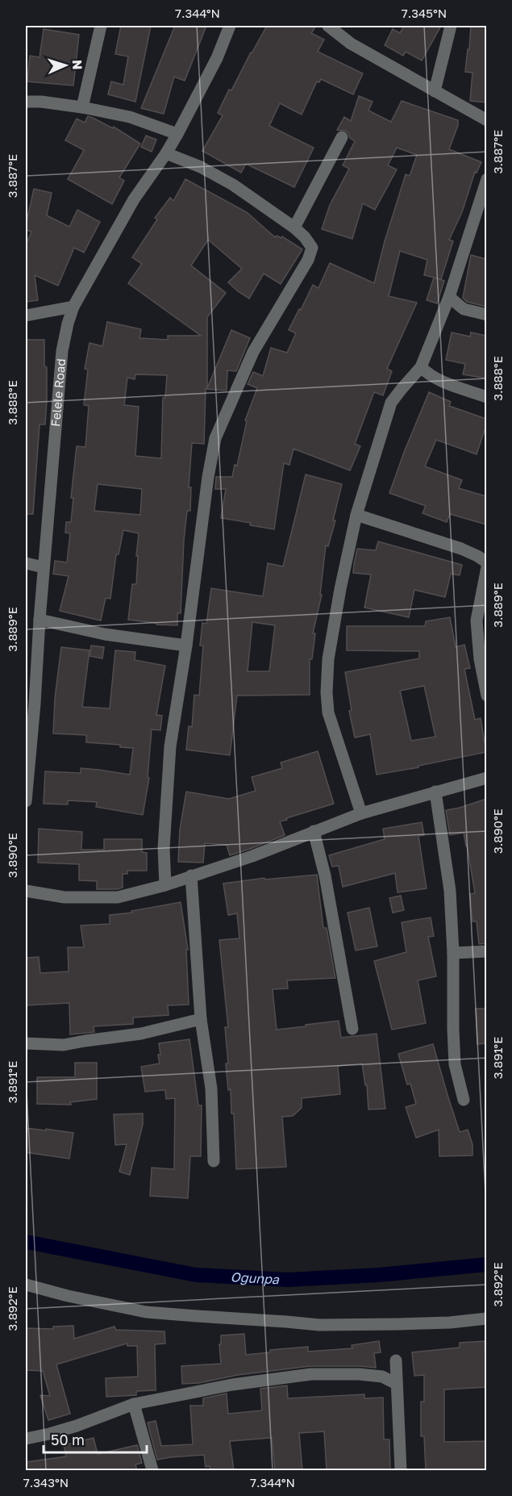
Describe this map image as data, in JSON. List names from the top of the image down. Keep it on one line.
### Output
{"streets":{"street":["Felele Road"]},"water":["Ogunpa"],"scale_bar":"50 m","north":"right","coordinates":["7.344°N","7.345°N","3.887°E","3.888°E","3.889°E","3.890°E","3.891°E","3.892°E","7.343°N"]}
